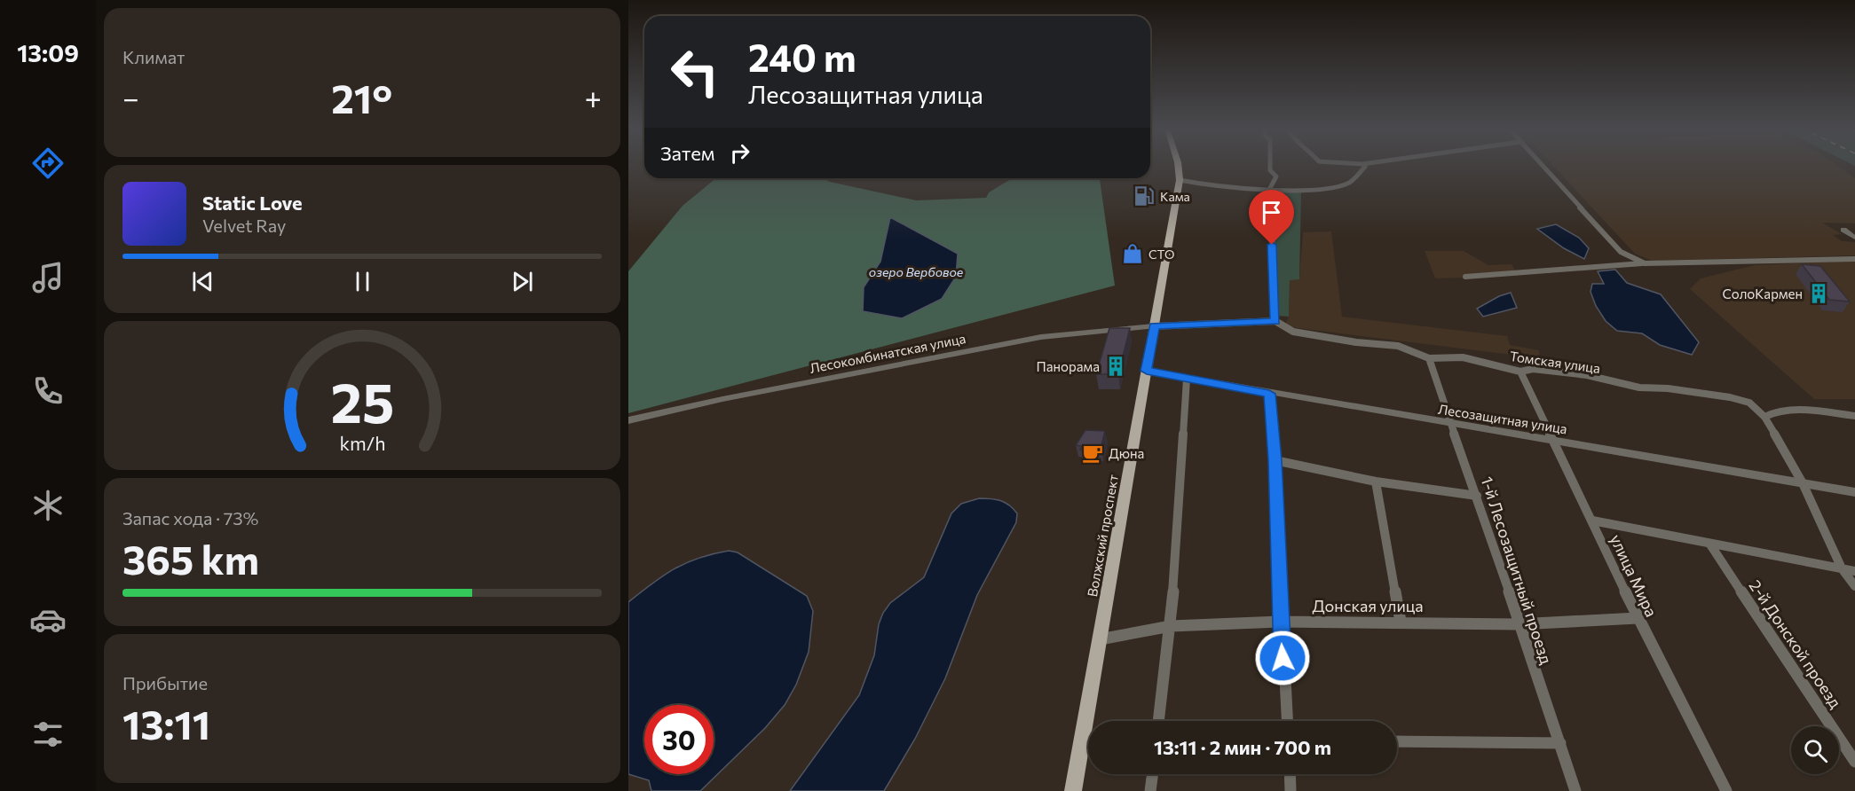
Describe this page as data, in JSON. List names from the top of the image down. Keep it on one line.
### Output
{"streets":{"main road":["Волжский проспект"],"street":["Лесокомбинатская улица","Томская улица","Лесозащитная улица","1-й Лесозащитный проезд","улица Мира","Донская улица","2-й Донской проезд"]},"crossings":[["Лесокомбинатская улица","Томская улица"],["Лесокомбинатская улица","Волжский проспект"],["Томская улица","Волжский проспект"],["Томская улица","1-й Лесозащитный проезд"],["Томская улица","улица Мира"],["Лесозащитная улица","Волжский проспект"],["Лесозащитная улица","1-й Лесозащитный проезд"],["Лесозащитная улица","улица Мира"],["Волжский проспект","Донская улица"],["1-й Лесозащитный проезд","Донская улица"],["улица Мира","Донская улица"]],"water":["озеро Вербовое"],"places":{"fuel station":["Кама"],"shop":["СТО"],"building":["СолоКармен","Панорама"],"cafe":["Дюна"]},"page":{"tabs":"13:09","tile":["Климат",["Запас хода · 73%","365 km"],["Прибытие","13:11"]],"turn":["240 m","Лесозащитная улица"],"heat":["−","21°","+"],"then":"Затем","song":["Static Love","Velvet Ray"],"limit":"30","trip":"13:11 · 2 мин · 700 m","gauge":["25","km/h"]}}
